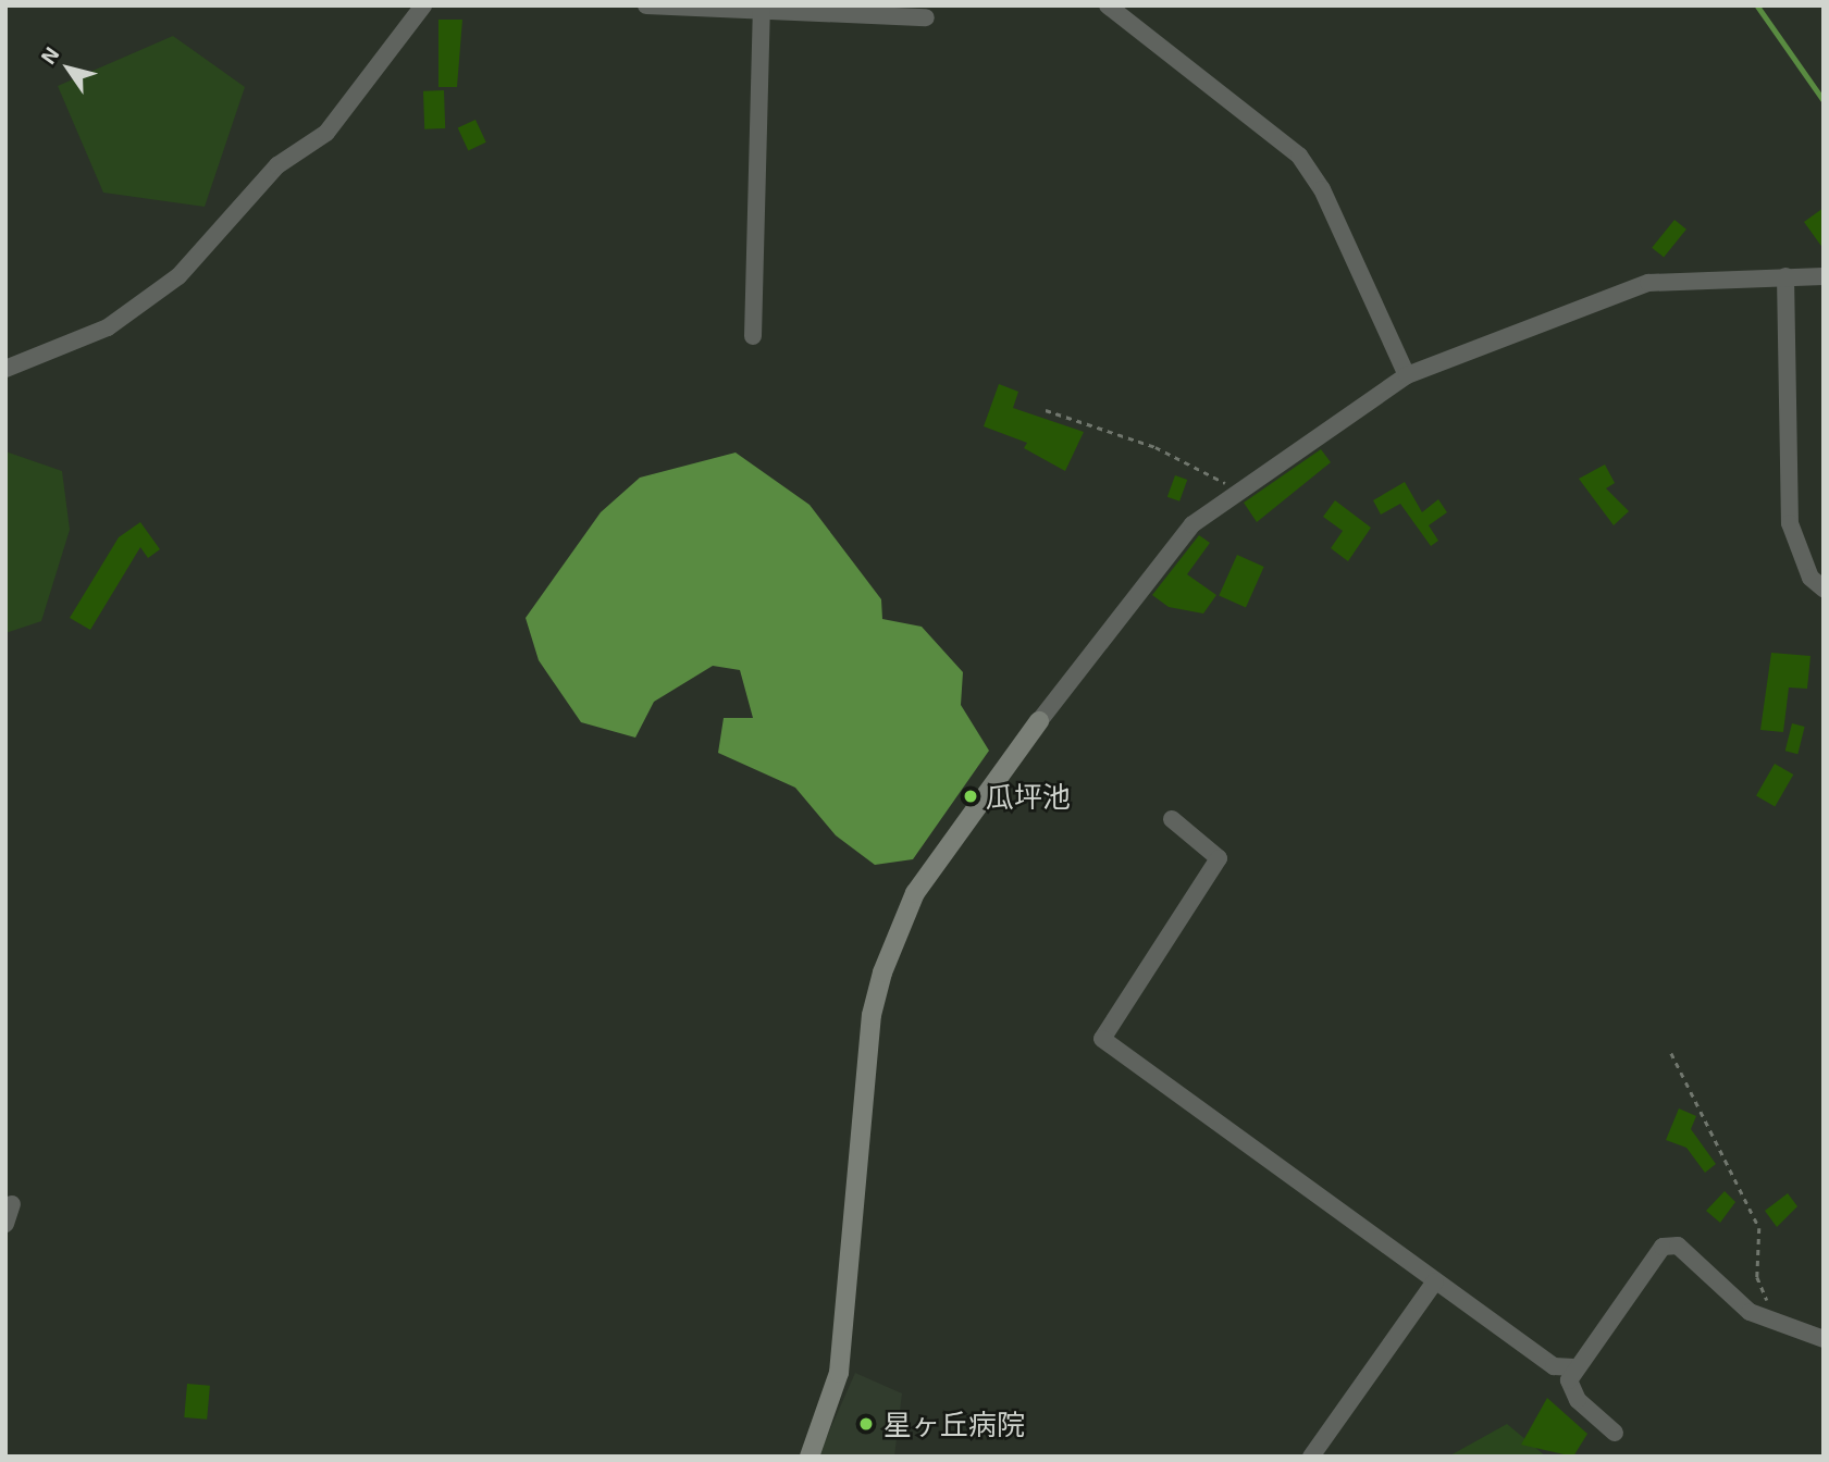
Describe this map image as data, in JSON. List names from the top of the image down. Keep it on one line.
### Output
{"places":["瓜坪池","星ヶ丘病院"],"north":"top left"}
